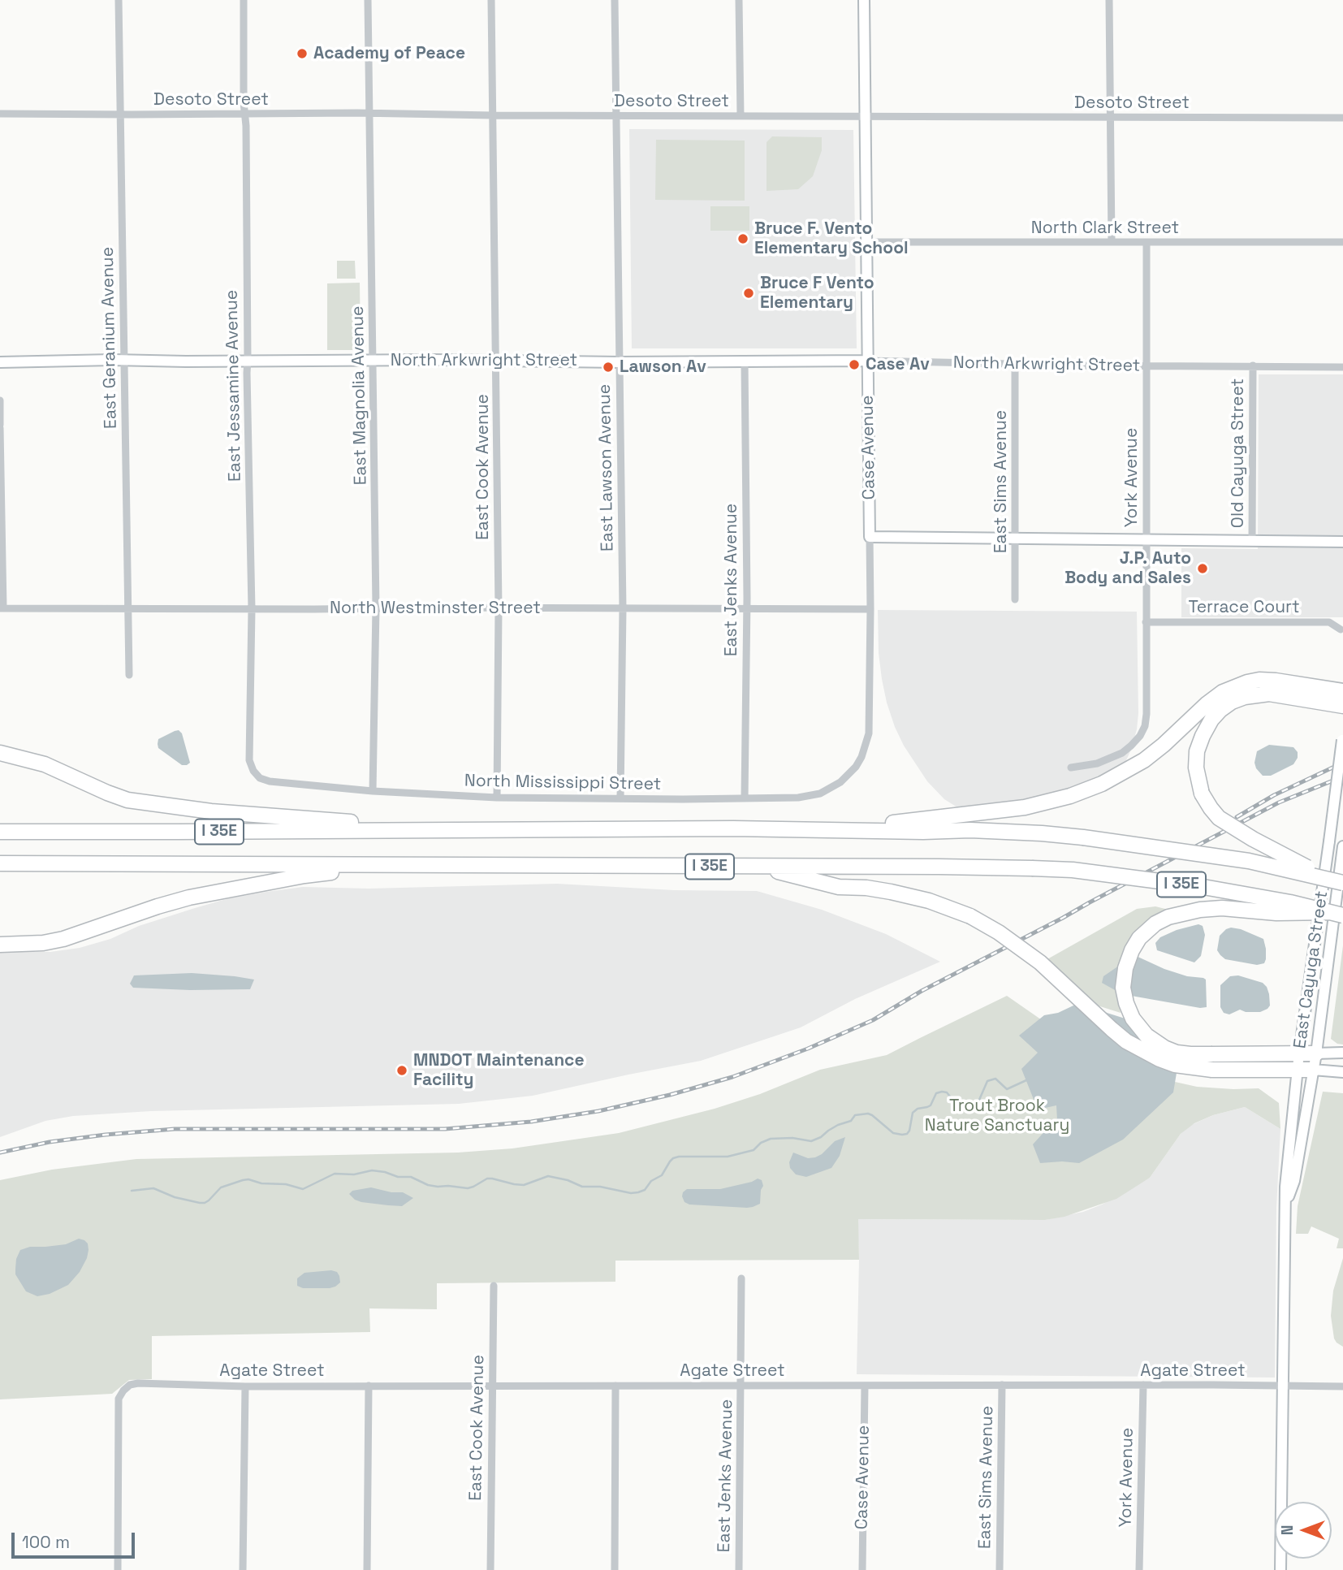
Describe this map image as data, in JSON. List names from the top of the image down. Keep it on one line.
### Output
{"streets":{"highway":["I 35E"],"street":["Desoto Street","North Clark Street","East Geranium Avenue","North Arkwright Street","East Jessamine Avenue","East Magnolia Avenue","Case Avenue","Old Cayuga Street","East Cook Avenue","East Lawson Avenue","York Avenue","East Sims Avenue","East Jenks Avenue","Terrace Court","North Westminster Street","North Mississippi Street","East Cayuga Street","Agate Street"]},"crossings":[["Desoto Street","East Geranium Avenue"],["Desoto Street","East Jessamine Avenue"],["Desoto Street","East Magnolia Avenue"],["Desoto Street","Case Avenue"],["Desoto Street","East Cook Avenue"],["Desoto Street","East Lawson Avenue"],["North Clark Street","Case Avenue"],["North Clark Street","York Avenue"],["East Geranium Avenue","North Arkwright Street"],["East Geranium Avenue","North Westminster Street"],["North Arkwright Street","East Jessamine Avenue"],["North Arkwright Street","East Magnolia Avenue"],["North Arkwright Street","Case Avenue"],["North Arkwright Street","Old Cayuga Street"],["North Arkwright Street","East Cook Avenue"],["North Arkwright Street","East Lawson Avenue"],["North Arkwright Street","York Avenue"],["North Arkwright Street","East Sims Avenue"],["North Arkwright Street","East Jenks Avenue"],["East Jessamine Avenue","North Westminster Street"],["East Jessamine Avenue","North Mississippi Street"],["East Magnolia Avenue","North Westminster Street"],["East Magnolia Avenue","North Mississippi Street"],["Case Avenue","North Westminster Street"],["Case Avenue","North Mississippi Street"],["Case Avenue","Agate Street"],["East Cook Avenue","North Westminster Street"],["East Cook Avenue","North Mississippi Street"],["East Cook Avenue","Agate Street"],["East Lawson Avenue","North Westminster Street"],["East Lawson Avenue","North Mississippi Street"],["York Avenue","Terrace Court"],["York Avenue","Agate Street"],["East Sims Avenue","Agate Street"],["East Jenks Avenue","North Westminster Street"],["East Jenks Avenue","North Mississippi Street"],["East Jenks Avenue","Agate Street"],["East Cayuga Street","Agate Street"]],"parks":["Trout Brook Nature Sanctuary"],"places":["Academy of Peace","Bruce F. Vento Elementary School","Bruce F Vento Elementary","Case Av","Lawson Av","J.P. Auto Body and Sales","MNDOT Maintenance Facility"],"scale_bar":"100 m","north":"left"}
